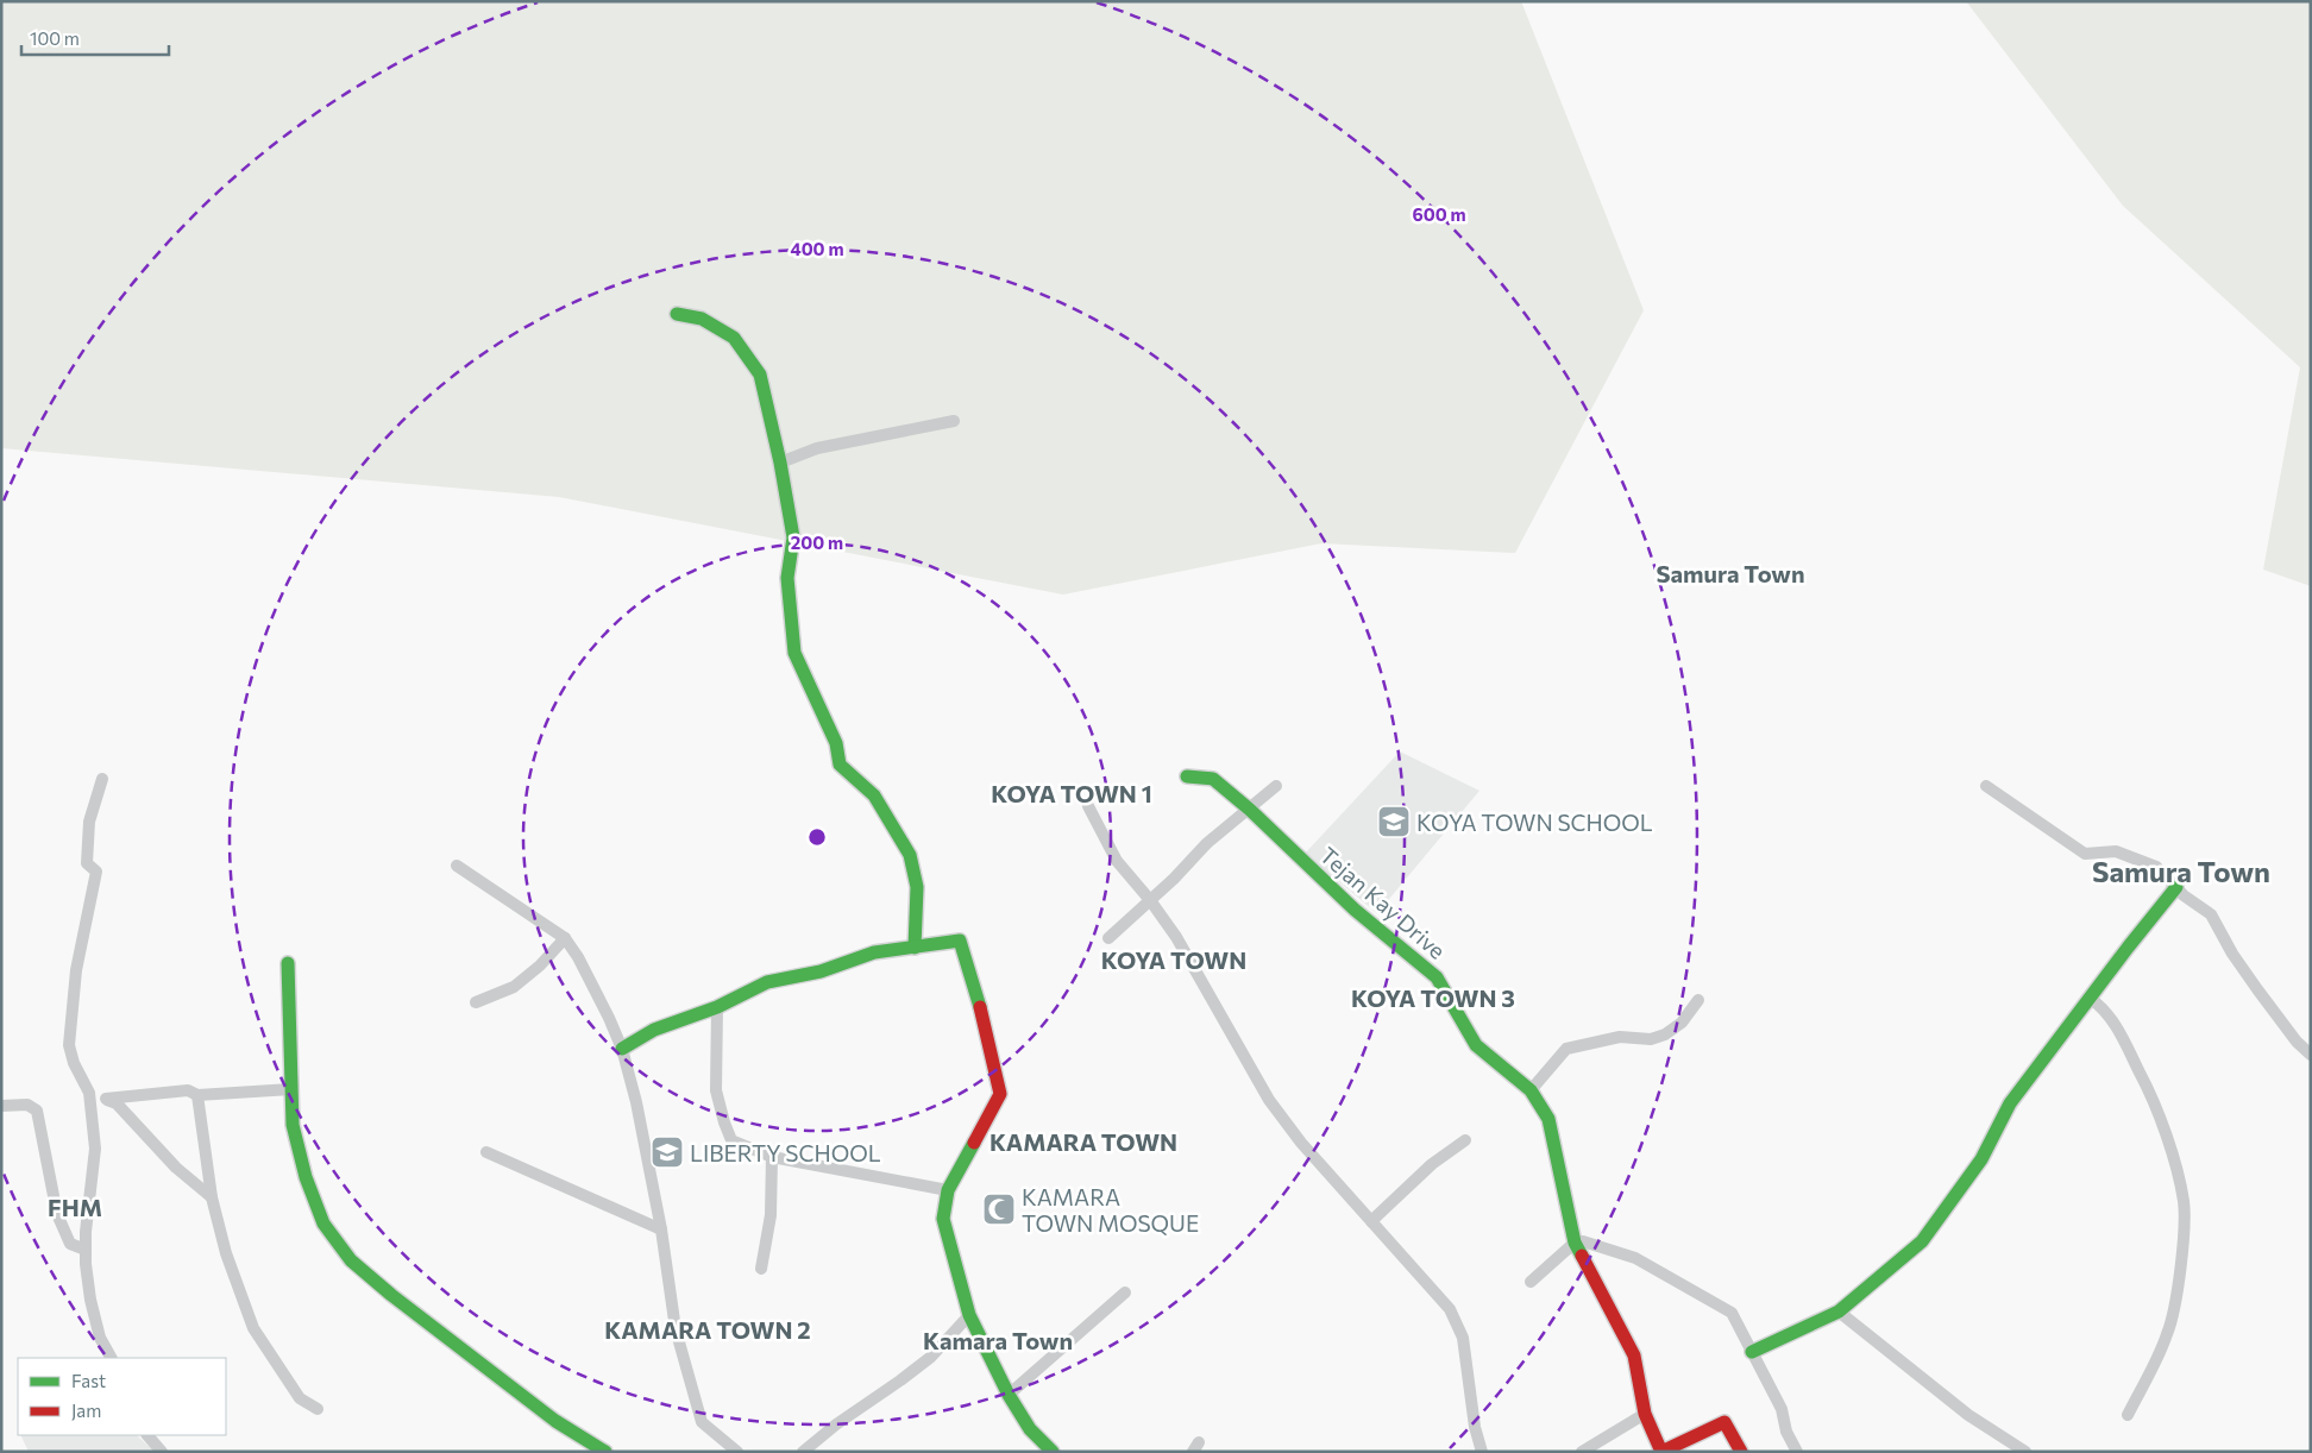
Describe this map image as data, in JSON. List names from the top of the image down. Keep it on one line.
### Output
{"streets":{"street":["Tejan Kay Drive"]},"districts":["Samura Town","KOYA TOWN 1","Samura Town","KOYA TOWN","KOYA TOWN 3","KAMARA TOWN","FHM","KAMARA TOWN 2","Kamara Town"],"places":{"school or university":["KOYA TOWN SCHOOL","LIBERTY SCHOOL"],"mosque":["KAMARA TOWN MOSQUE"]},"legend":["Fast","Jam"],"scale_bar":"100 m","rings":["600 m","400 m","200 m"]}
